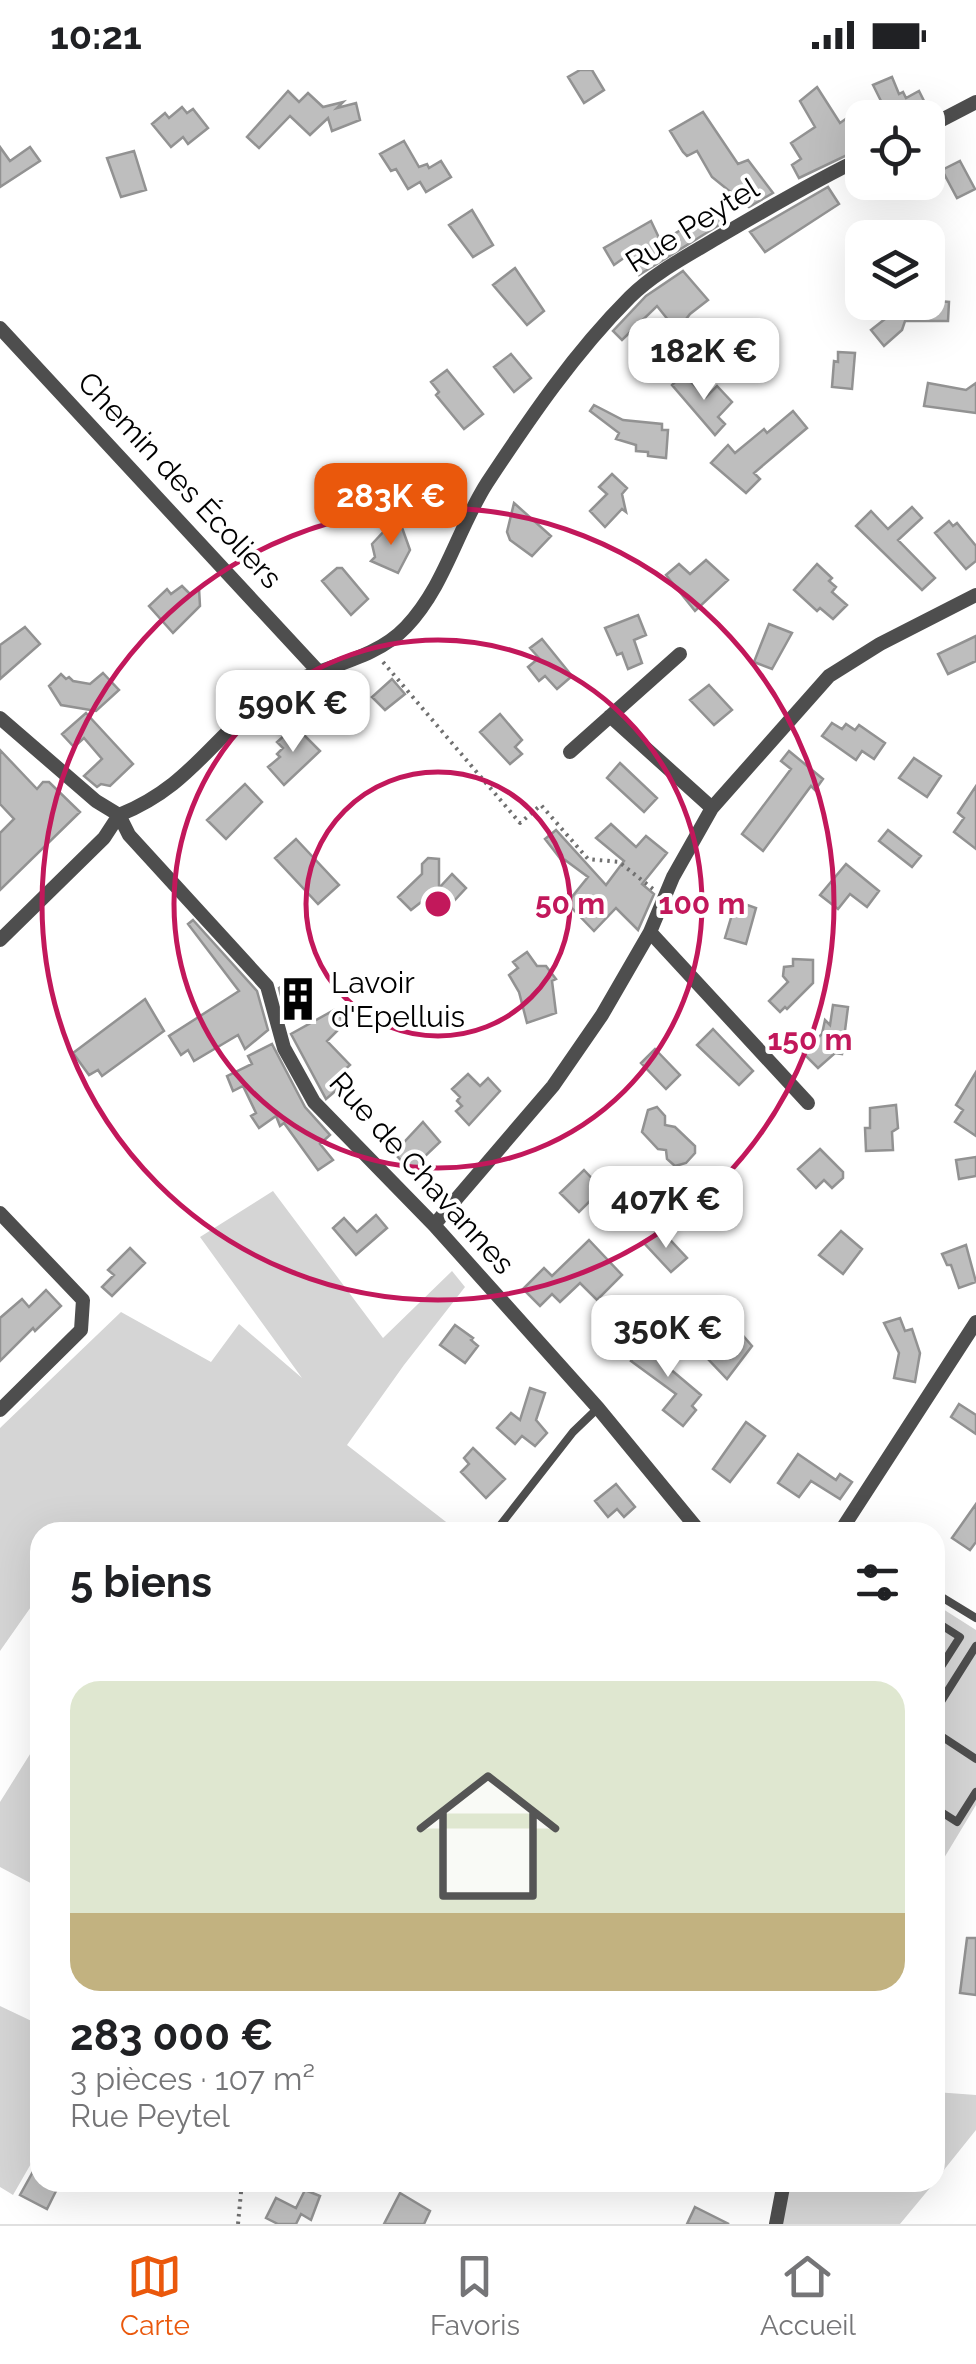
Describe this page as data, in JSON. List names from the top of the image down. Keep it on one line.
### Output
{"streets":{"street":["Rue Peytel","Chemin des Écoliers","Rue de Chavannes"]},"crossings":[["Rue Peytel","Chemin des Écoliers"],["Rue Peytel","Rue de Chavannes"]],"places":{"building":["Lavoir d'Epelluis"]},"page":{"status":"10:21","price":["182K €","283K €","590K €","407K €","350K €"],"heading":"5 biens","list":[{"name":"283 000 €","note":"3 pièces · 107 m² · Rue Peytel"}],"tabs":["Carte","Favoris","Accueil"]},"rings":["50 m","100 m","150 m"]}
